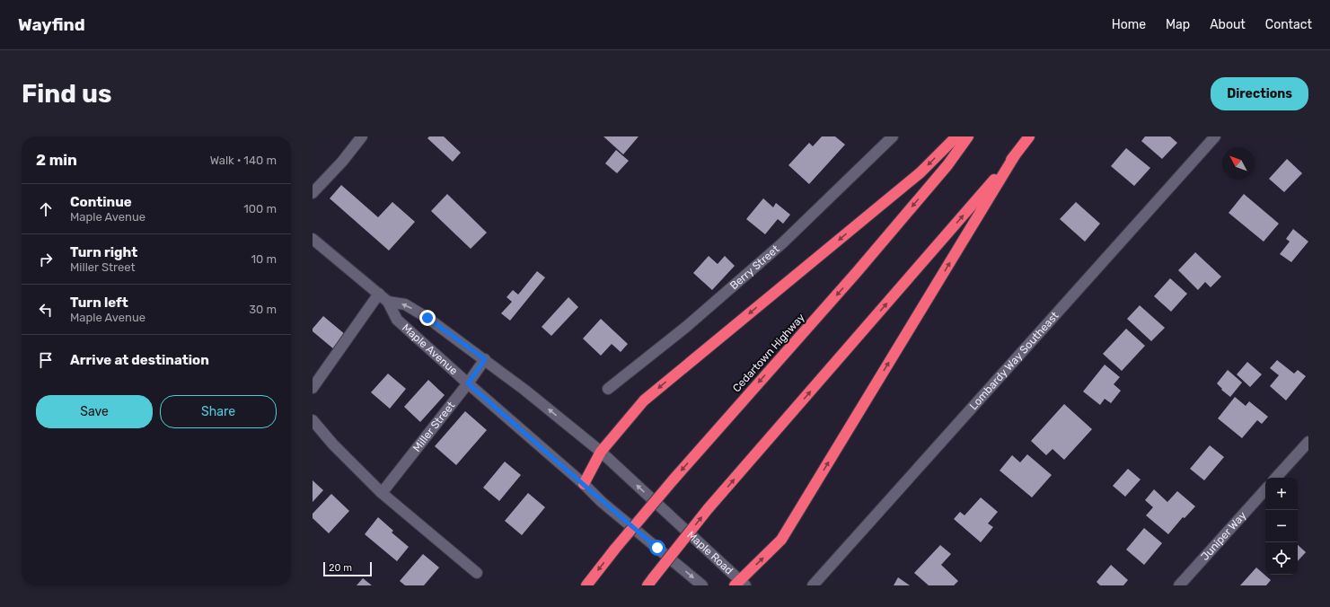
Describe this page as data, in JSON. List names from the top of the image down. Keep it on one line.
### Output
{"streets":{"highway":["Cedartown Highway"],"street":["Berry Street","Maple Avenue","Lombardy Way Southeast","Miller Street","Juniper Way","Maple Road"]},"crossings":[["Maple Avenue","Miller Street"],["Maple Avenue","Maple Road"]],"scale_bar":"20 m","north":"top left","page":{"header":"Wayfind","nav":["Home","Map","About","Contact"],"buttons":["Directions",["Save","Share"]],"title":"Find us","heading":["2 min","Walk · 140 m"],"list":[["Continue","Maple Avenue","100 m"],["Turn right","Miller Street","10 m"],["Turn left","Maple Avenue","30 m"],"Arrive at destination"],"map_buttons":["+","−"],"scale":"20 m"}}
